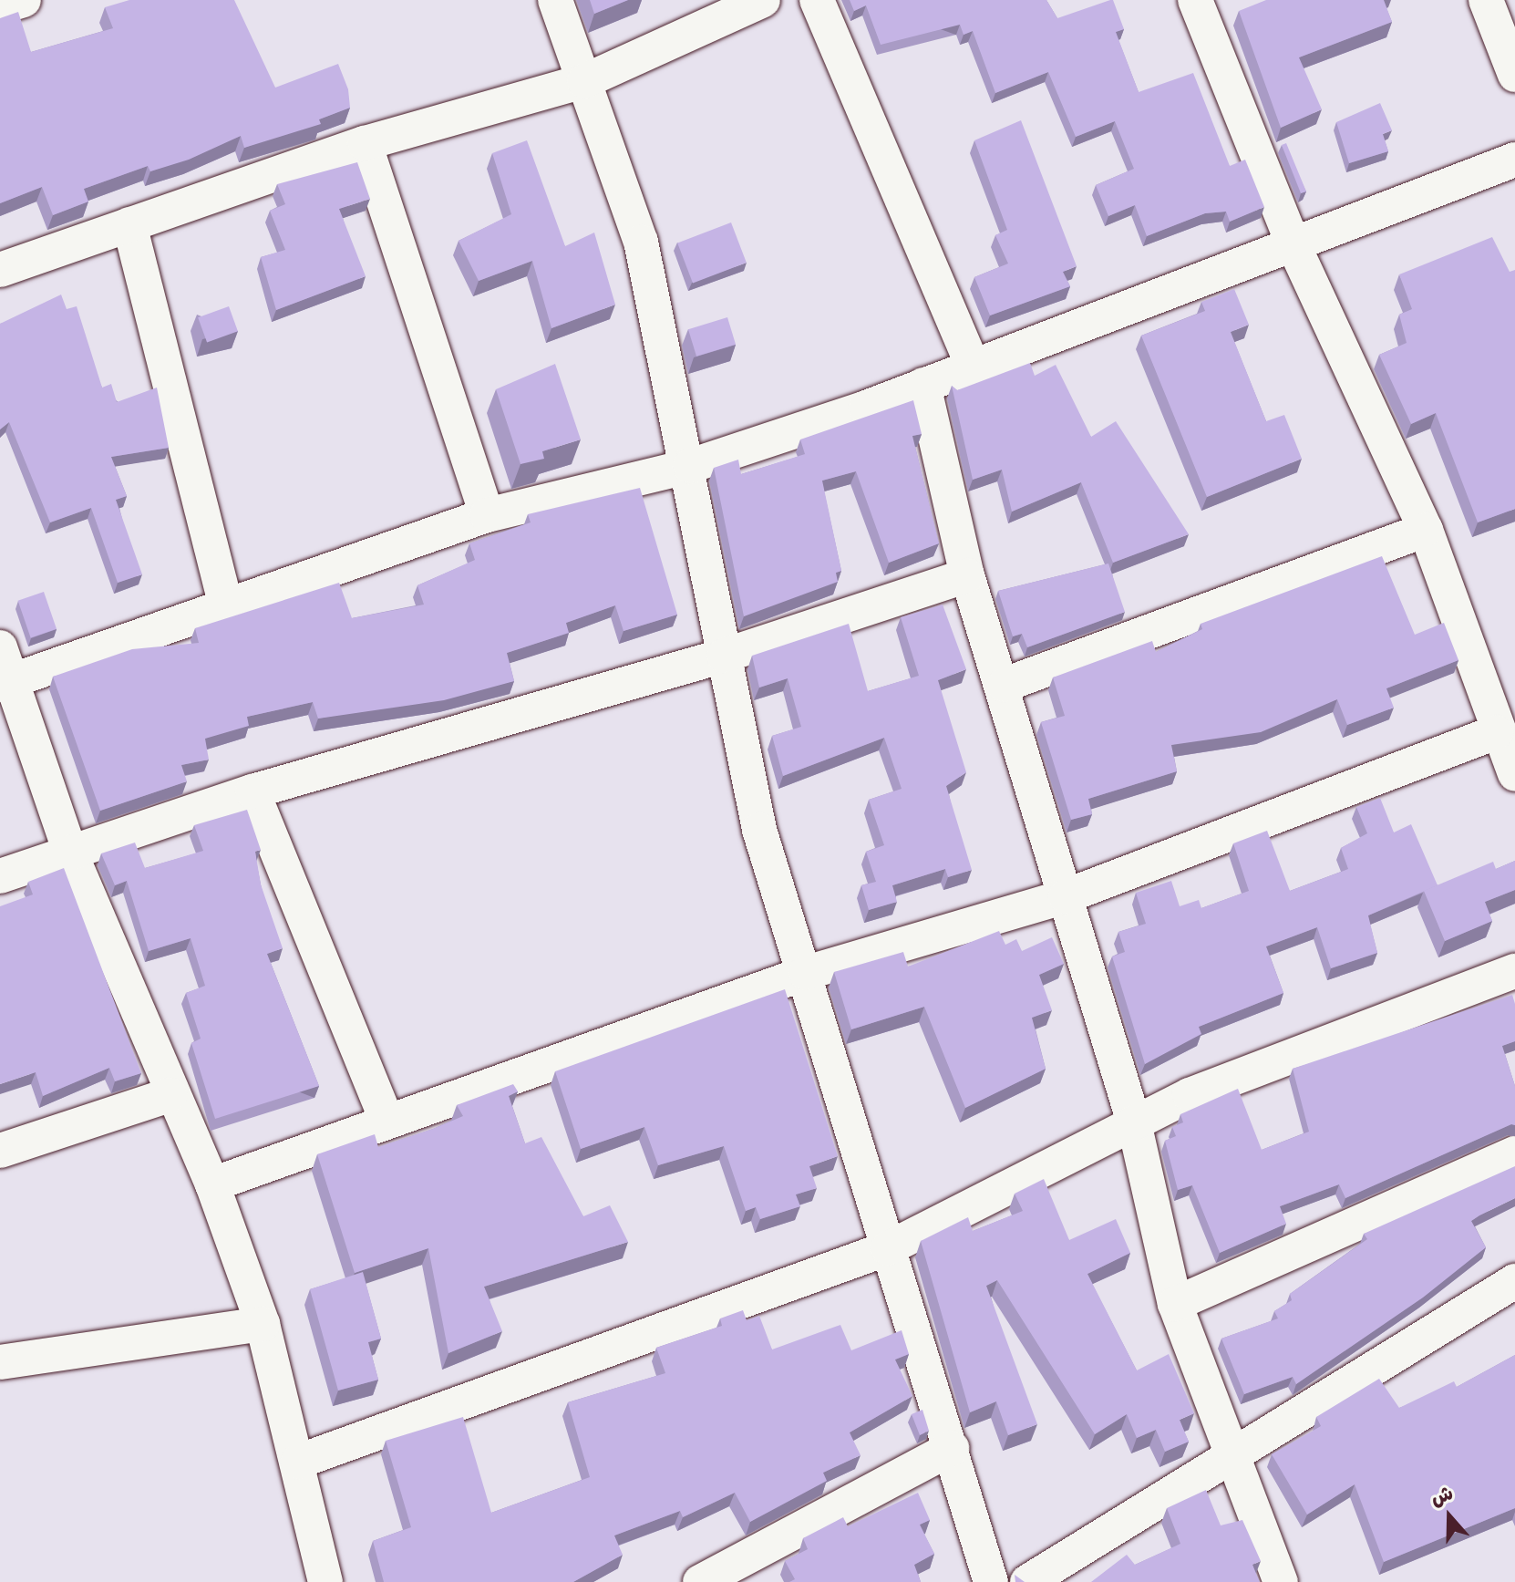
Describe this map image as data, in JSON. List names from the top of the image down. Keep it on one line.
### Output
{"north":"top"}
